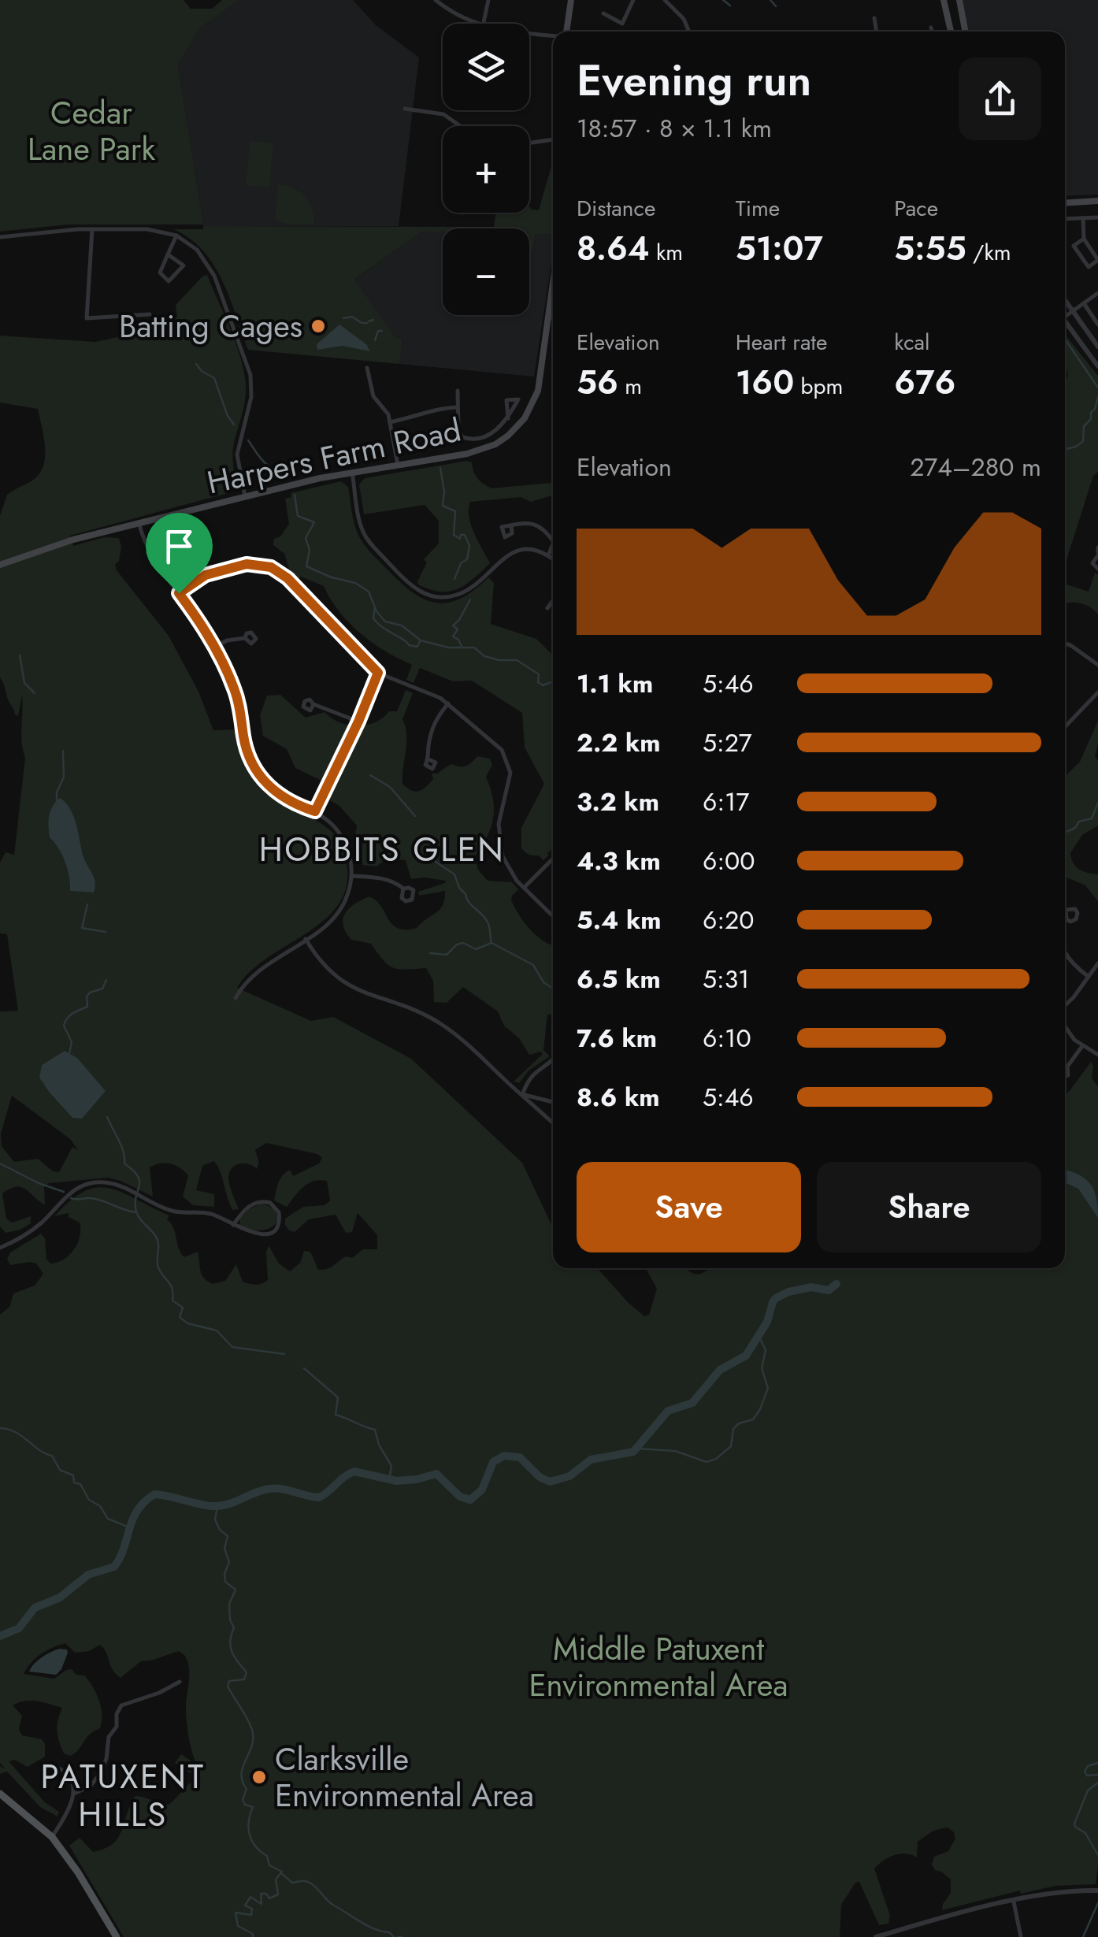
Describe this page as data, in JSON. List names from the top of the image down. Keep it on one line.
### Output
{"streets":{"main road":["Harpers Farm Road"]},"districts":["HOBBITS GLEN","PATUXENT HILLS"],"parks":["Cedar Lane Park","Middle Patuxent Environmental Area"],"places":["Batting Cages","Clarksville Environmental Area"],"page":{"map_buttons":["+","−"],"heading":["Evening run","18:57 · 8 × 1.1 km"],"stats":[["Distance","8.64 km"],["Time","51:07"],["Pace","5:55 /km"],["Elevation","56 m"],["Heart rate","160 bpm"],["kcal","676"]],"chart":["Elevation","274–280 m"],"list":[{"name":"1.1 km","note":"5:46"},{"name":"2.2 km","note":"5:27"},{"name":"3.2 km","note":"6:17"},{"name":"4.3 km","note":"6:00"},{"name":"5.4 km","note":"6:20"},{"name":"6.5 km","note":"5:31"},{"name":"7.6 km","note":"6:10"},{"name":"8.6 km","note":"5:46"}],"buttons":["Save","Share"]}}
